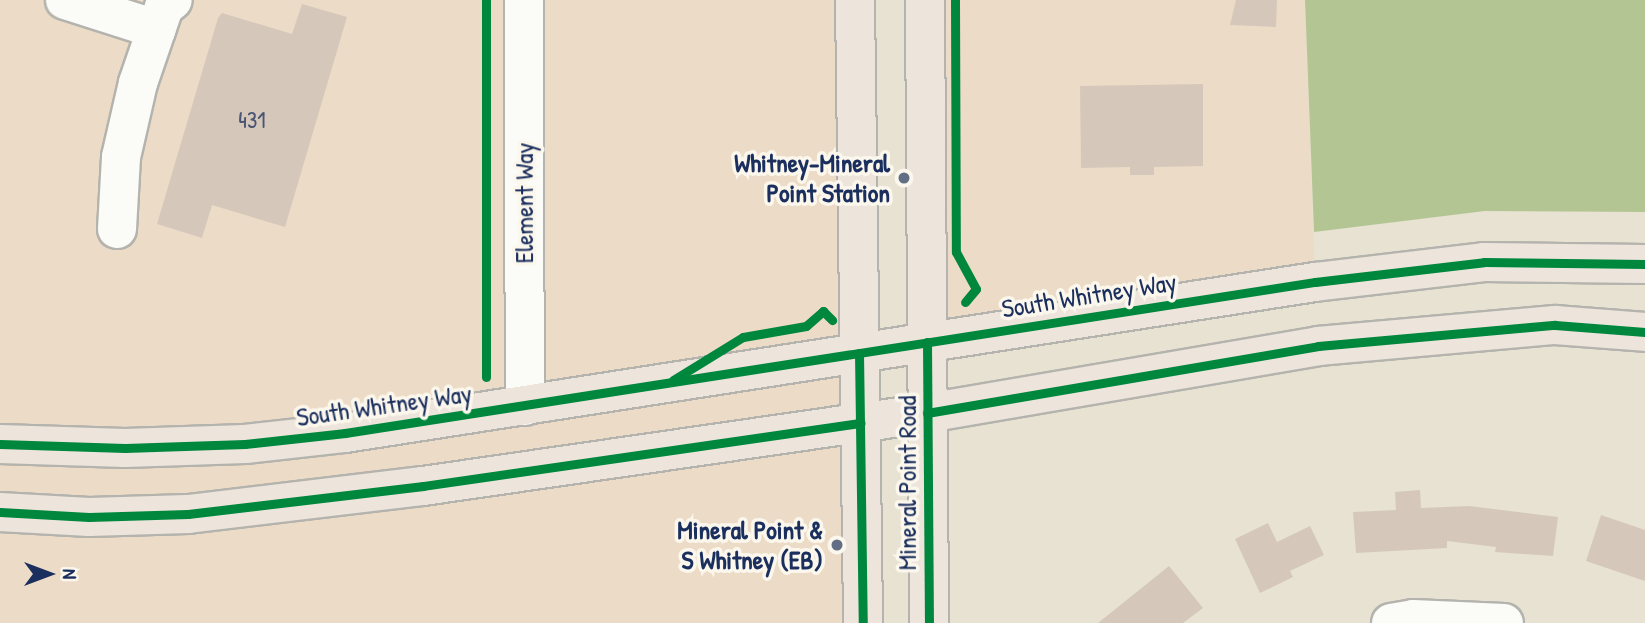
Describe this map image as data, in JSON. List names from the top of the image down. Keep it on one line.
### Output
{"streets":{"main road":["South Whitney Way","Mineral Point Road"],"street":["Element Way"]},"crossings":[["Element Way","South Whitney Way"],["South Whitney Way","Mineral Point Road"]],"places":["Whitney-Mineral Point Station","Mineral Point & S Whitney (EB)"],"house_numbers":["431"],"north":"right"}
